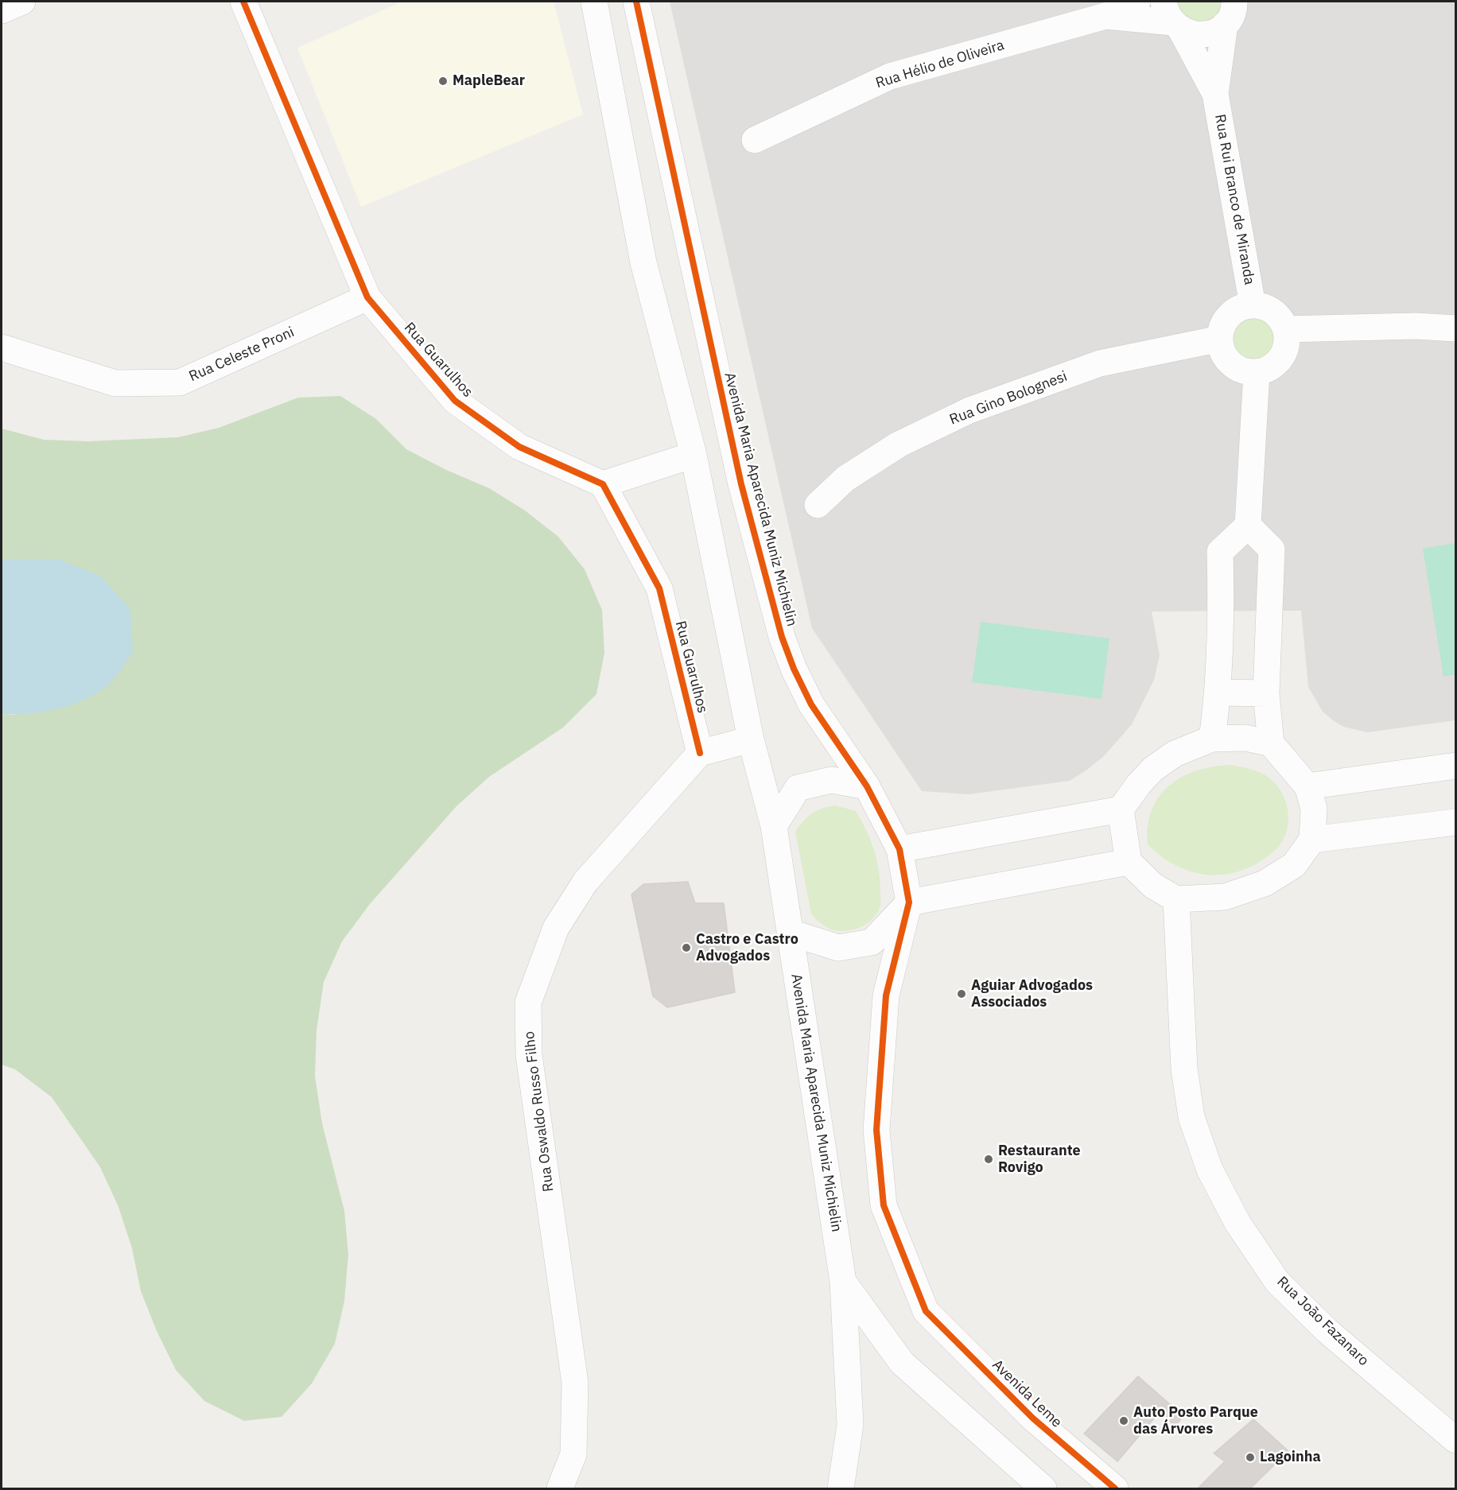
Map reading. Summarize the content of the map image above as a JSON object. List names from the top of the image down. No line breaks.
{"streets":{"street":["Rua Hélio de Oliveira","Rua Rui Branco de Miranda","Rua Celeste Proni","Rua Guarulhos","Rua Gino Bolognesi","Avenida Maria Aparecida Muniz Michielin","Rua Oswaldo Russo Filho","Rua João Fazanaro","Avenida Leme"]},"crossings":[["Rua Rui Branco de Miranda","Rua Gino Bolognesi"],["Rua Celeste Proni","Rua Guarulhos"],["Rua Guarulhos","Rua Oswaldo Russo Filho"],["Avenida Maria Aparecida Muniz Michielin","Avenida Leme"]],"places":["MapleBear","Castro e Castro Advogados","Aguiar Advogados Associados","Restaurante Rovigo","Auto Posto Parque das Árvores","Lagoinha"]}
